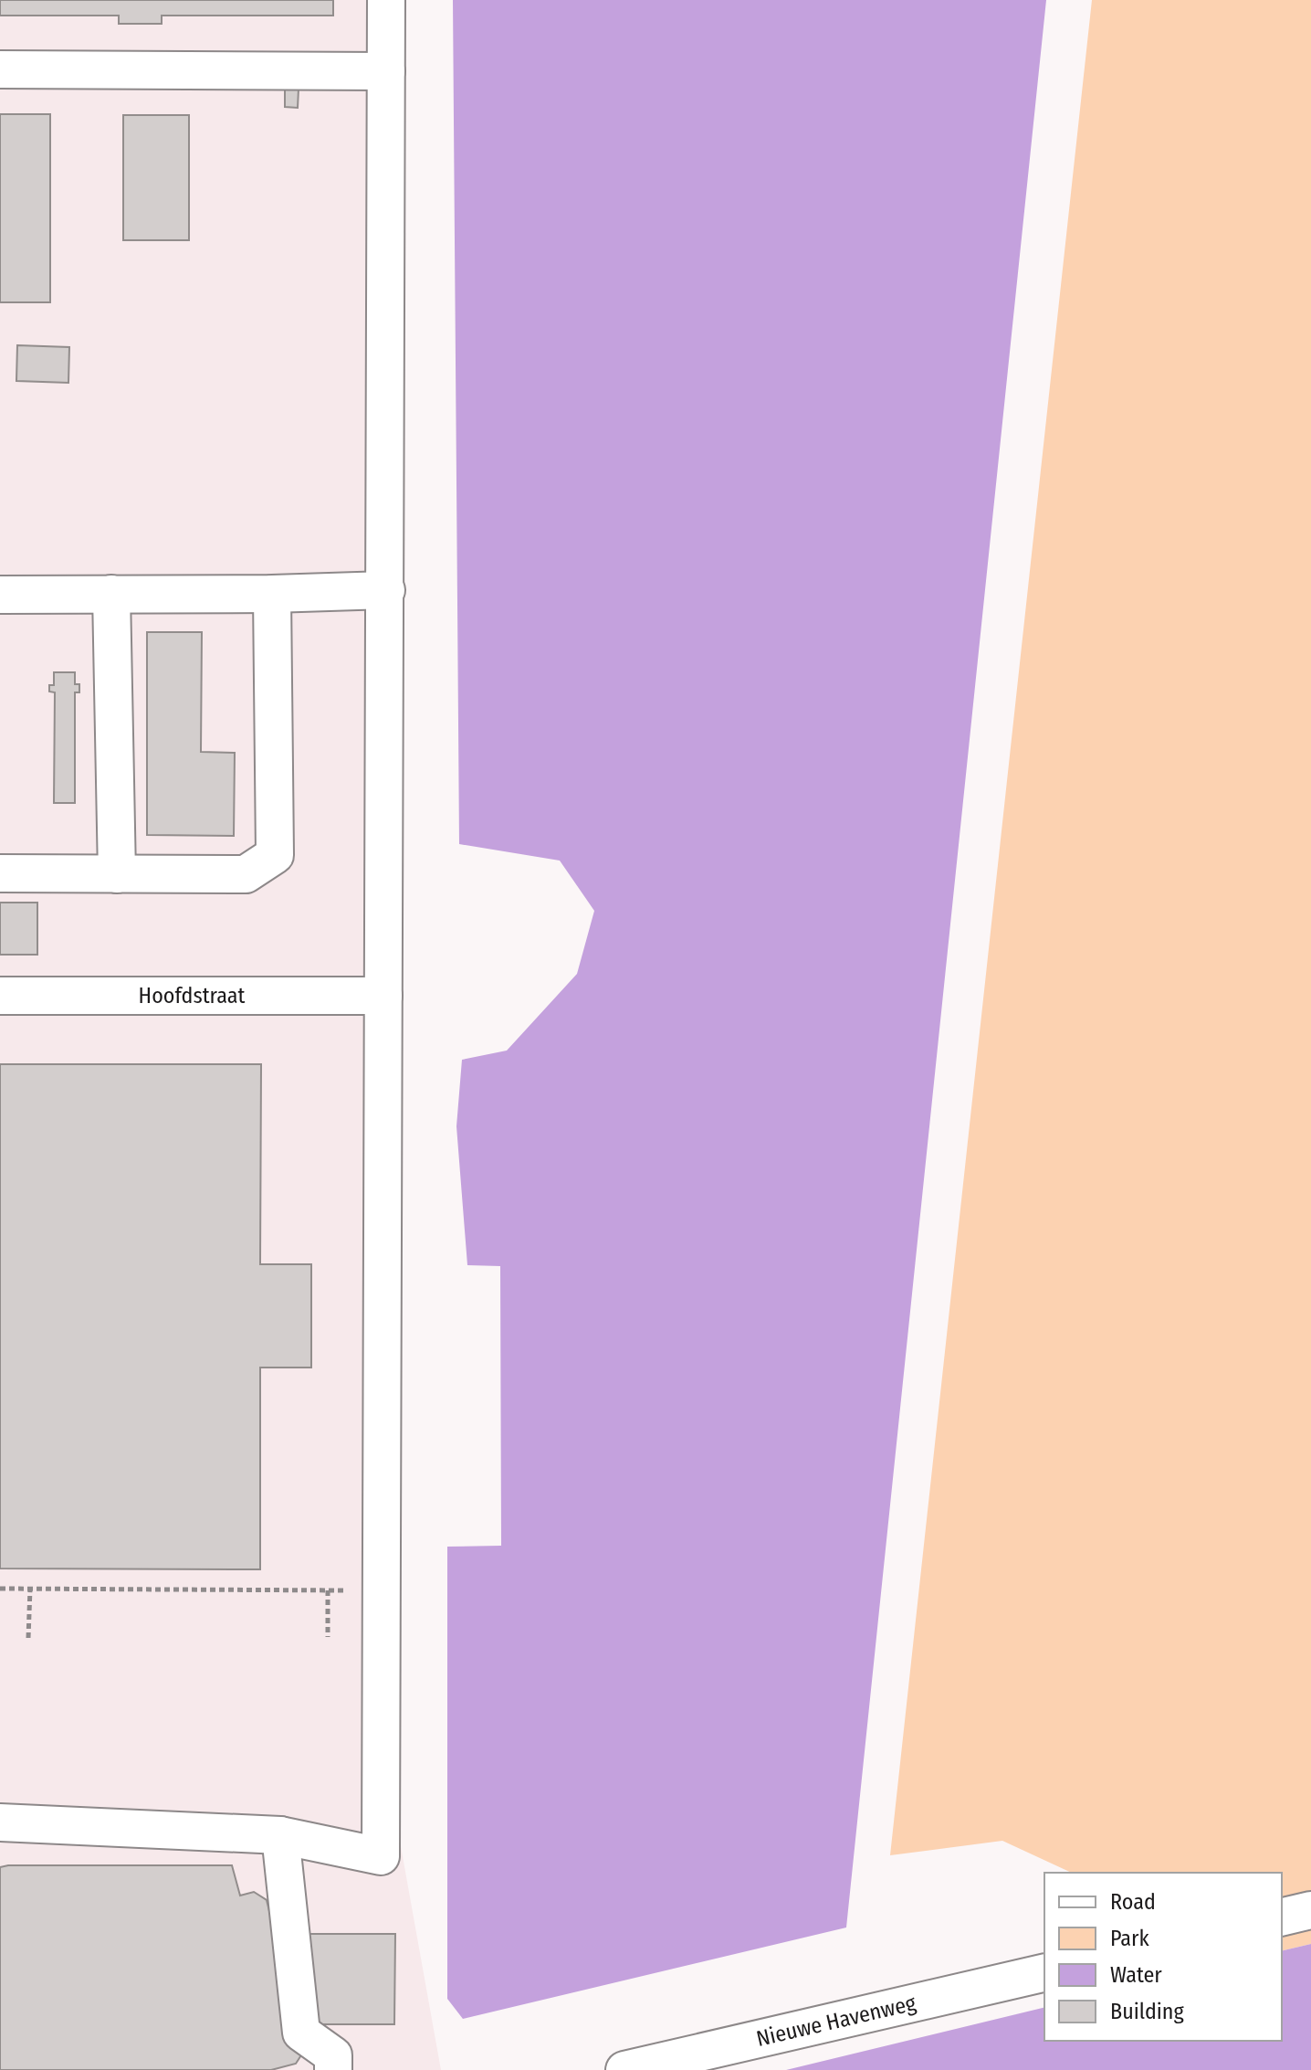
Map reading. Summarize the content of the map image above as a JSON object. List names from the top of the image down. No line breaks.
{"streets":{"street":["Hoofdstraat","Nieuwe Havenweg"]},"legend":["Road","Park","Water","Building"]}
